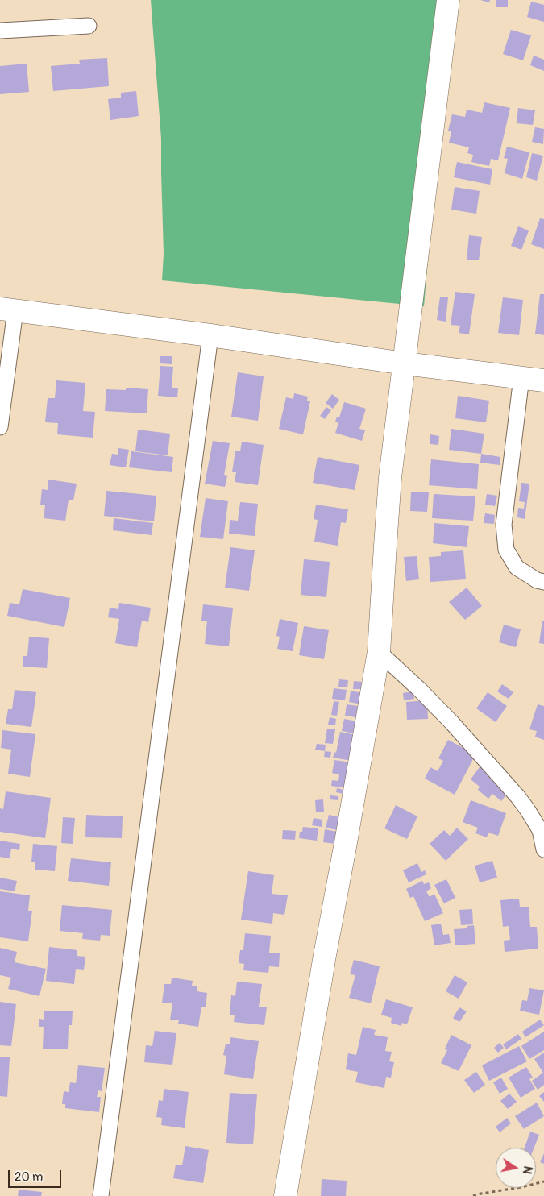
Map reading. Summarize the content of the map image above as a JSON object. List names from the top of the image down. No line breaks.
{"scale_bar":"20 m","north":"right"}
